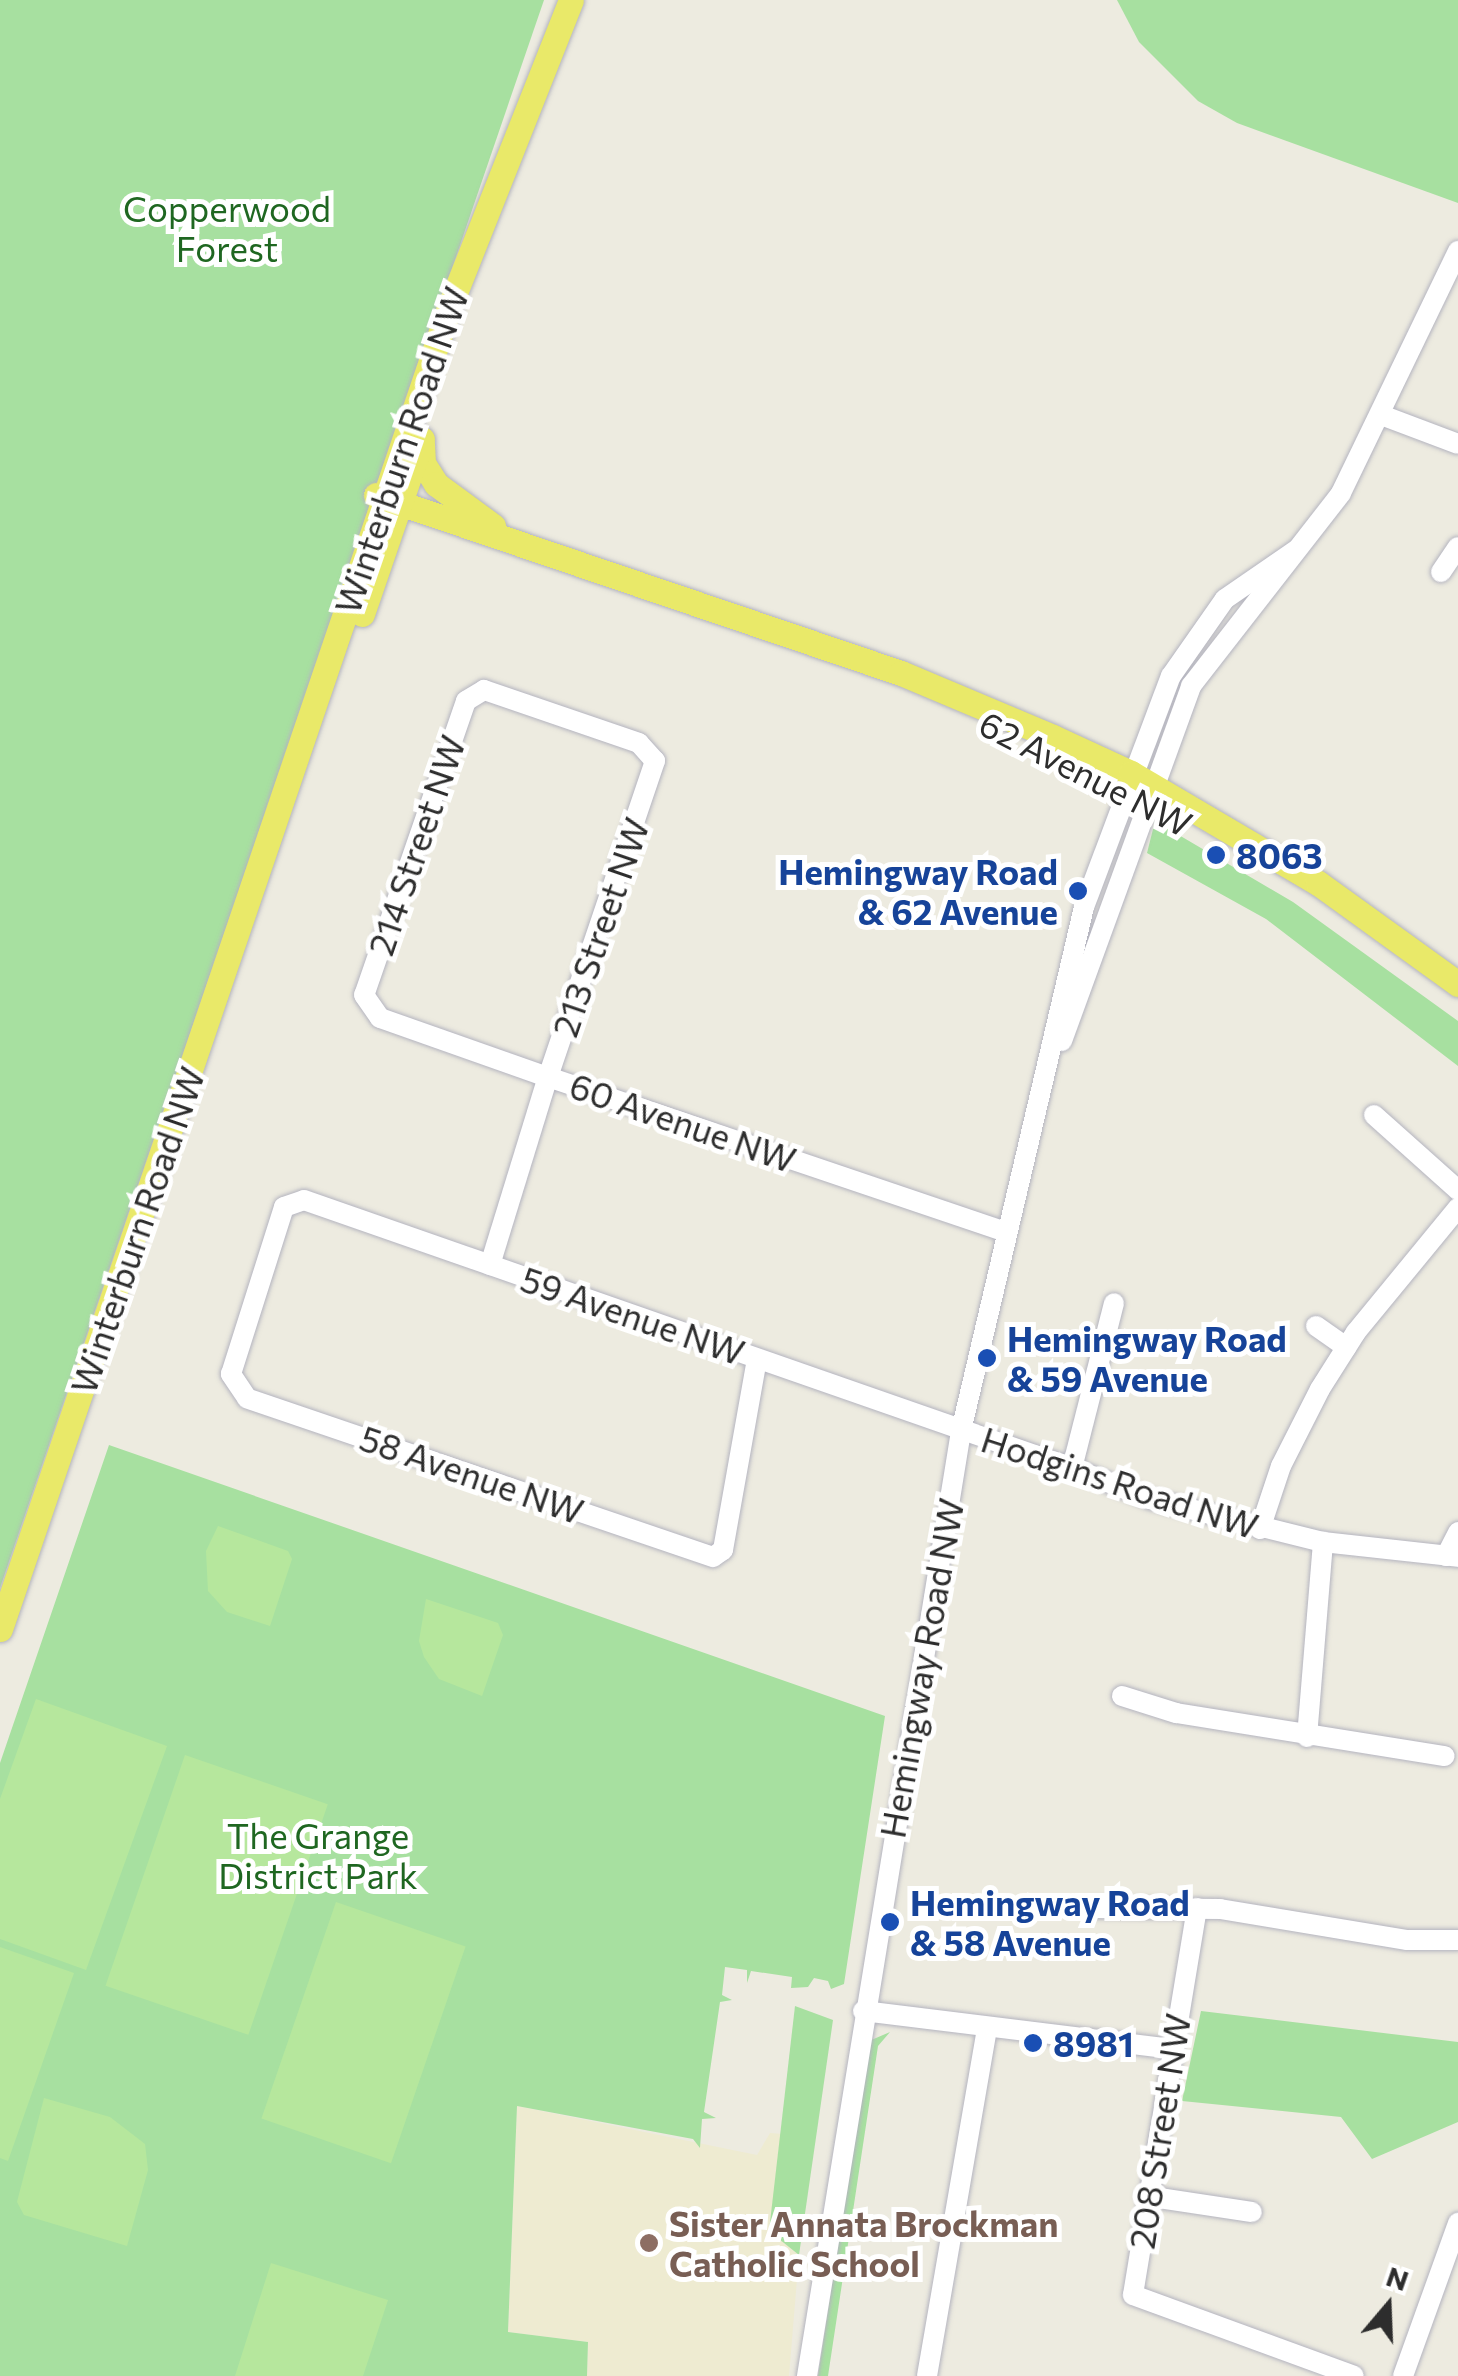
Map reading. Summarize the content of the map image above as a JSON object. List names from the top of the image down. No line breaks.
{"streets":{"main road":["Winterburn Road NW","62 Avenue NW"],"street":["214 Street NW","213 Street NW","60 Avenue NW","59 Avenue NW","58 Avenue NW","Hodgins Road NW","Hemingway Road NW","208 Street NW"]},"crossings":[["Winterburn Road NW","62 Avenue NW"],["62 Avenue NW","Hemingway Road NW"],["214 Street NW","213 Street NW"],["214 Street NW","60 Avenue NW"],["213 Street NW","60 Avenue NW"],["213 Street NW","59 Avenue NW"],["60 Avenue NW","Hemingway Road NW"],["59 Avenue NW","58 Avenue NW"],["59 Avenue NW","Hodgins Road NW"],["59 Avenue NW","Hemingway Road NW"],["Hodgins Road NW","Hemingway Road NW"]],"parks":["Copperwood Forest","The Grange District Park"],"places":["8063","Hemingway Road & 62 Avenue","Hemingway Road & 59 Avenue","Hemingway Road & 58 Avenue","8981","Sister Annata Brockman Catholic School"],"north":"top"}
